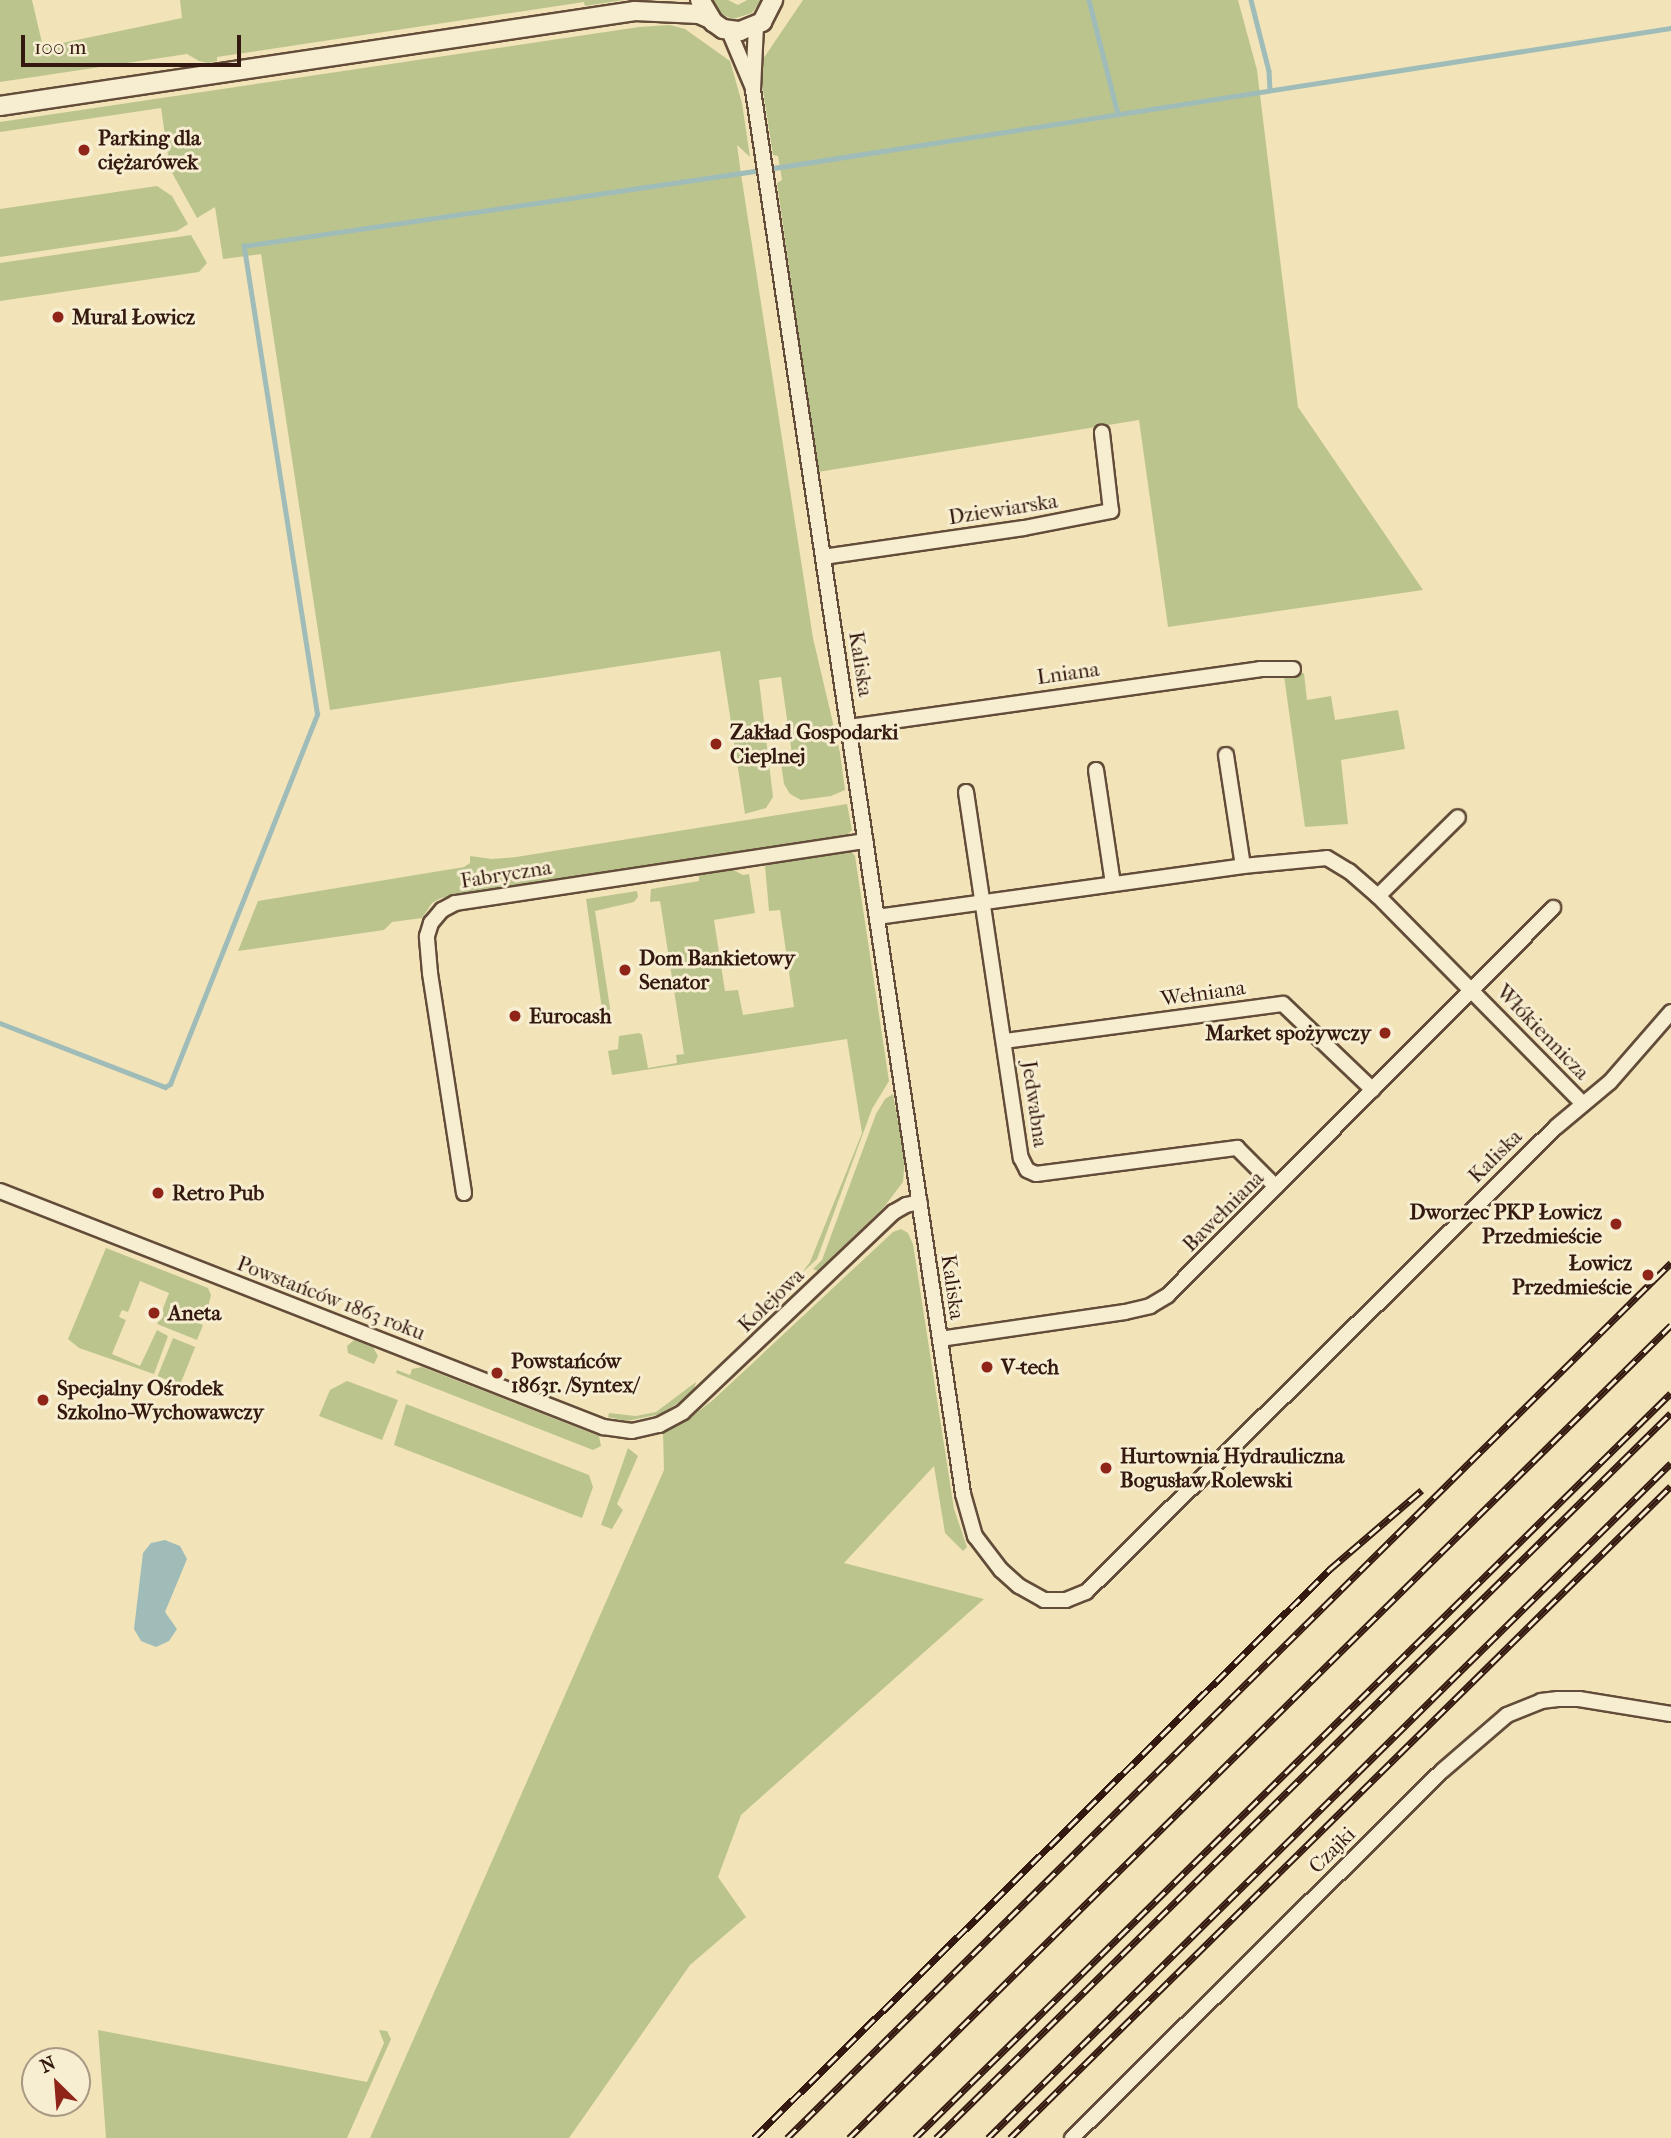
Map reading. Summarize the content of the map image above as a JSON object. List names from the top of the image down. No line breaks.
{"streets":{"street":["Dziewiarska","Kaliska","Lniana","Fabryczna","Wełniana","Włókiennicza","Jedwabna","Bawełniana","Powstańców 1863 roku","Kolejowa","Czajki"]},"crossings":[["Dziewiarska","Kaliska"],["Kaliska","Lniana"],["Kaliska","Fabryczna"],["Kaliska","Włókiennicza"],["Kaliska","Bawełniana"],["Kaliska","Kolejowa"],["Wełniana","Jedwabna"],["Wełniana","Bawełniana"],["Włókiennicza","Jedwabna"],["Włókiennicza","Bawełniana"],["Jedwabna","Bawełniana"],["Powstańców 1863 roku","Kolejowa"]],"places":["Parking dla ciężarówek","Mural Łowicz","Zakład Gospodarki Cieplnej","Dom Bankietowy Senator","Eurocash","Market spożywczy","Retro Pub","Dworzec PKP Łowicz Przedmieście","Łowicz Przedmieście","Aneta","V-tech","Powstańców 1863r. /Syntex/","Specjalny Ośrodek Szkolno-Wychowawczy","Hurtownia Hydrauliczna Bogusław Rolewski"],"scale_bar":"100 m","north":"top left"}
